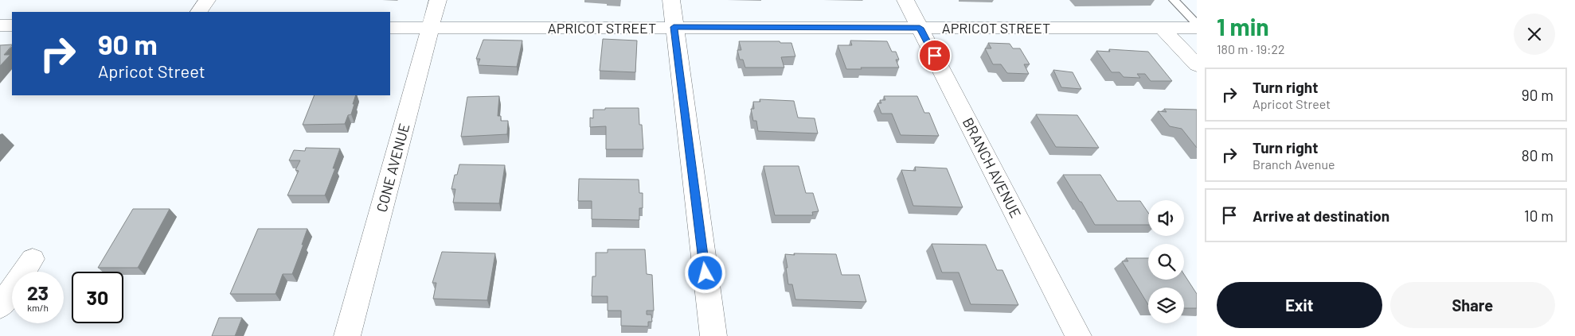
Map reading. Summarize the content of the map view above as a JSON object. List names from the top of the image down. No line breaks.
{"streets":{"street":["APRICOT STREET","CONE AVENUE","BRANCH AVENUE"]},"crossings":[["APRICOT STREET","CONE AVENUE"],["APRICOT STREET","BRANCH AVENUE"]],"page":{"heading":["1 min","180 m · 19:22"],"turn":["90 m","Apricot Street"],"list":[{"name":"Turn right","note":"Apricot Street","value":"90 m"},{"name":"Turn right","note":"Branch Avenue","value":"80 m"},{"name":"Arrive at destination","value":"10 m"}],"speed":"23 km/h","limit":"30","buttons":["Exit","Share"]}}
